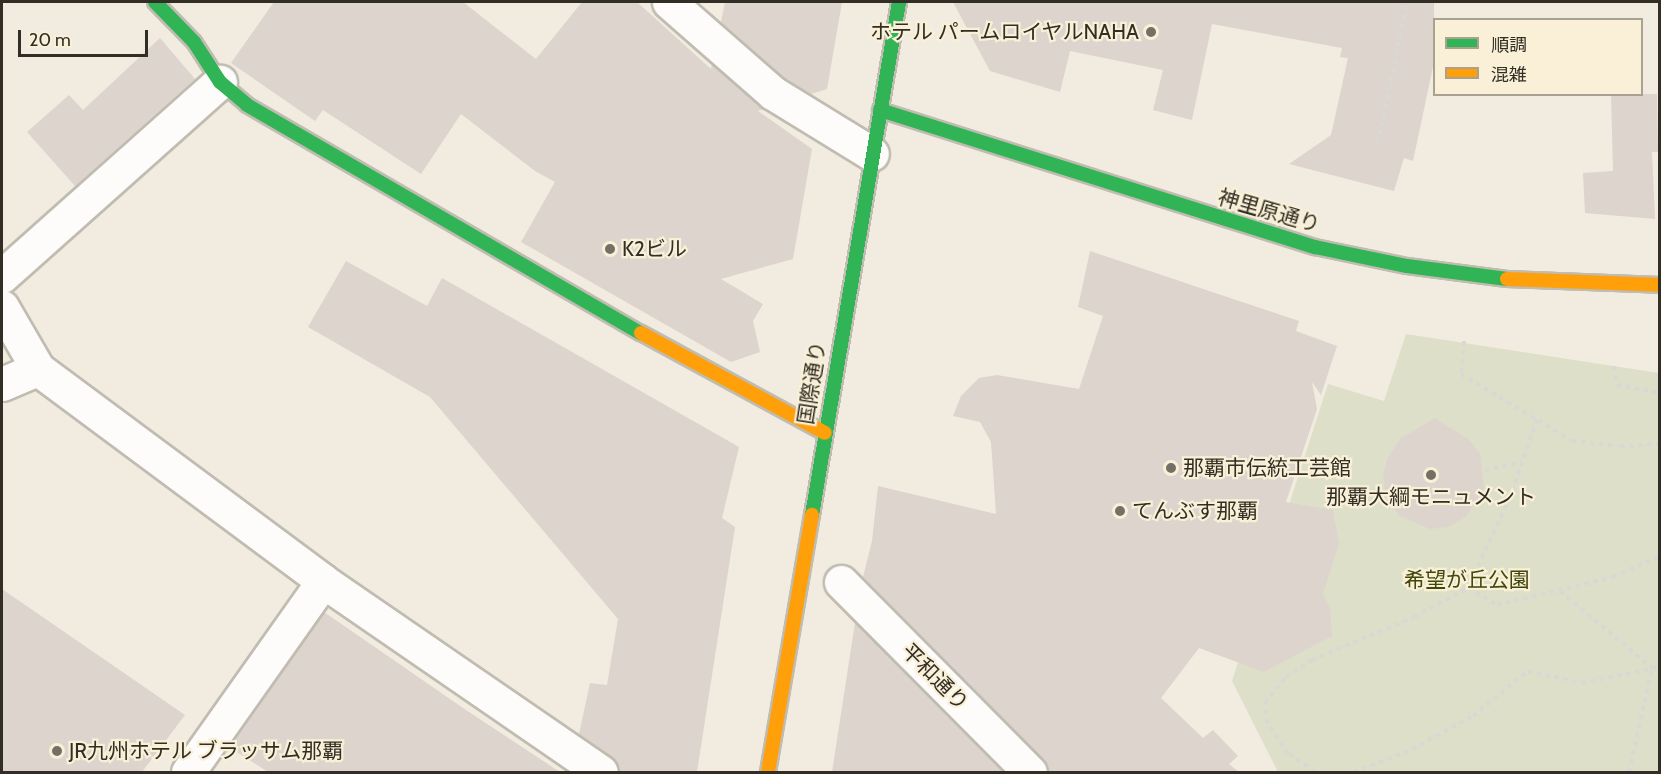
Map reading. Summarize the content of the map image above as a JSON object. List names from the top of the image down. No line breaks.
{"streets":{"street":["神里原通り","国際通り","平和通り"]},"crossings":[["神里原通り","国際通り"]],"parks":["希望が丘公園"],"places":["ホテル パームロイヤルNAHA","K2ビル","那覇市伝統工芸館","那覇大綱モニュメント","てんぶす那覇","JR九州ホテル ブラッサム那覇"],"legend":["順調","混雑"],"scale_bar":"20 m"}
